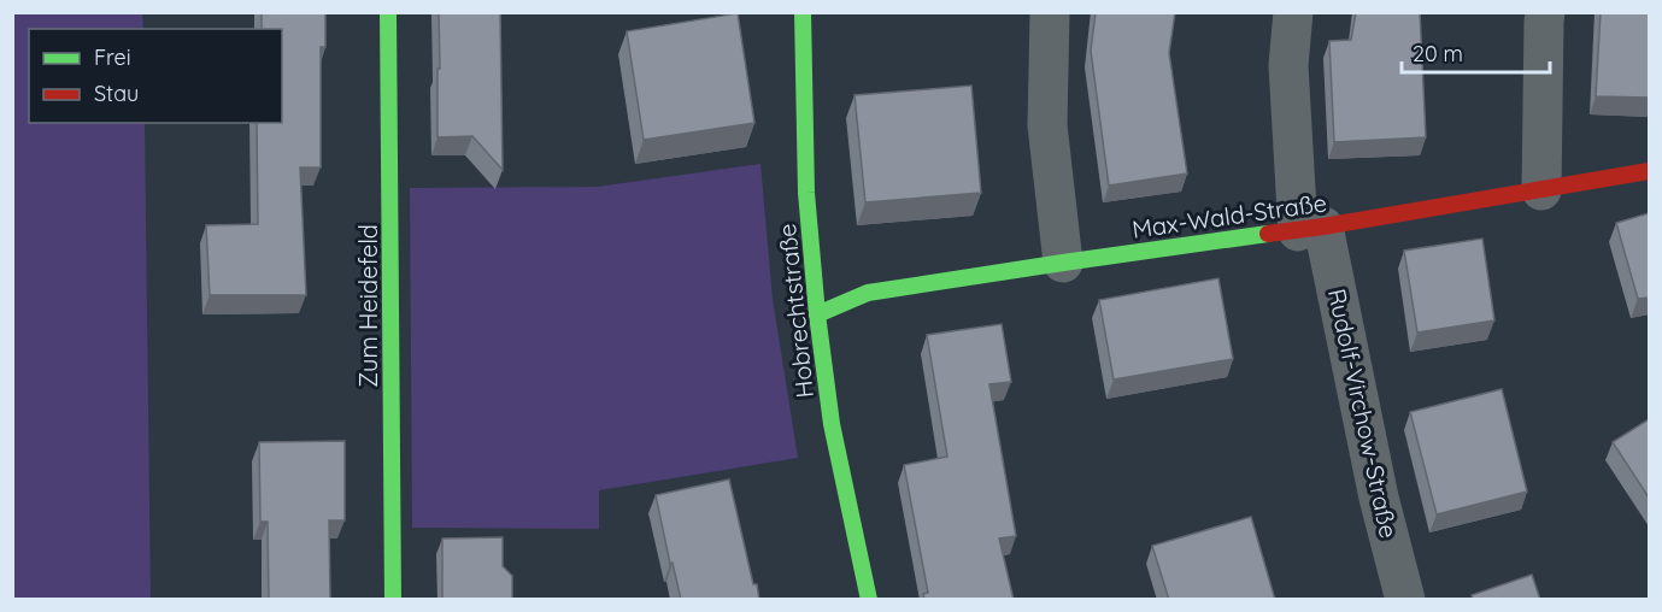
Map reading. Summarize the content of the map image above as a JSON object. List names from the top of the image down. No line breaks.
{"streets":{"street":["Max-Wald-Straße","Zum Heidefeld","Hobrechtstraße","Rudolf-Virchow-Straße"]},"crossings":[["Max-Wald-Straße","Hobrechtstraße"],["Max-Wald-Straße","Rudolf-Virchow-Straße"]],"legend":["Frei","Stau"],"scale_bar":"20 m"}
